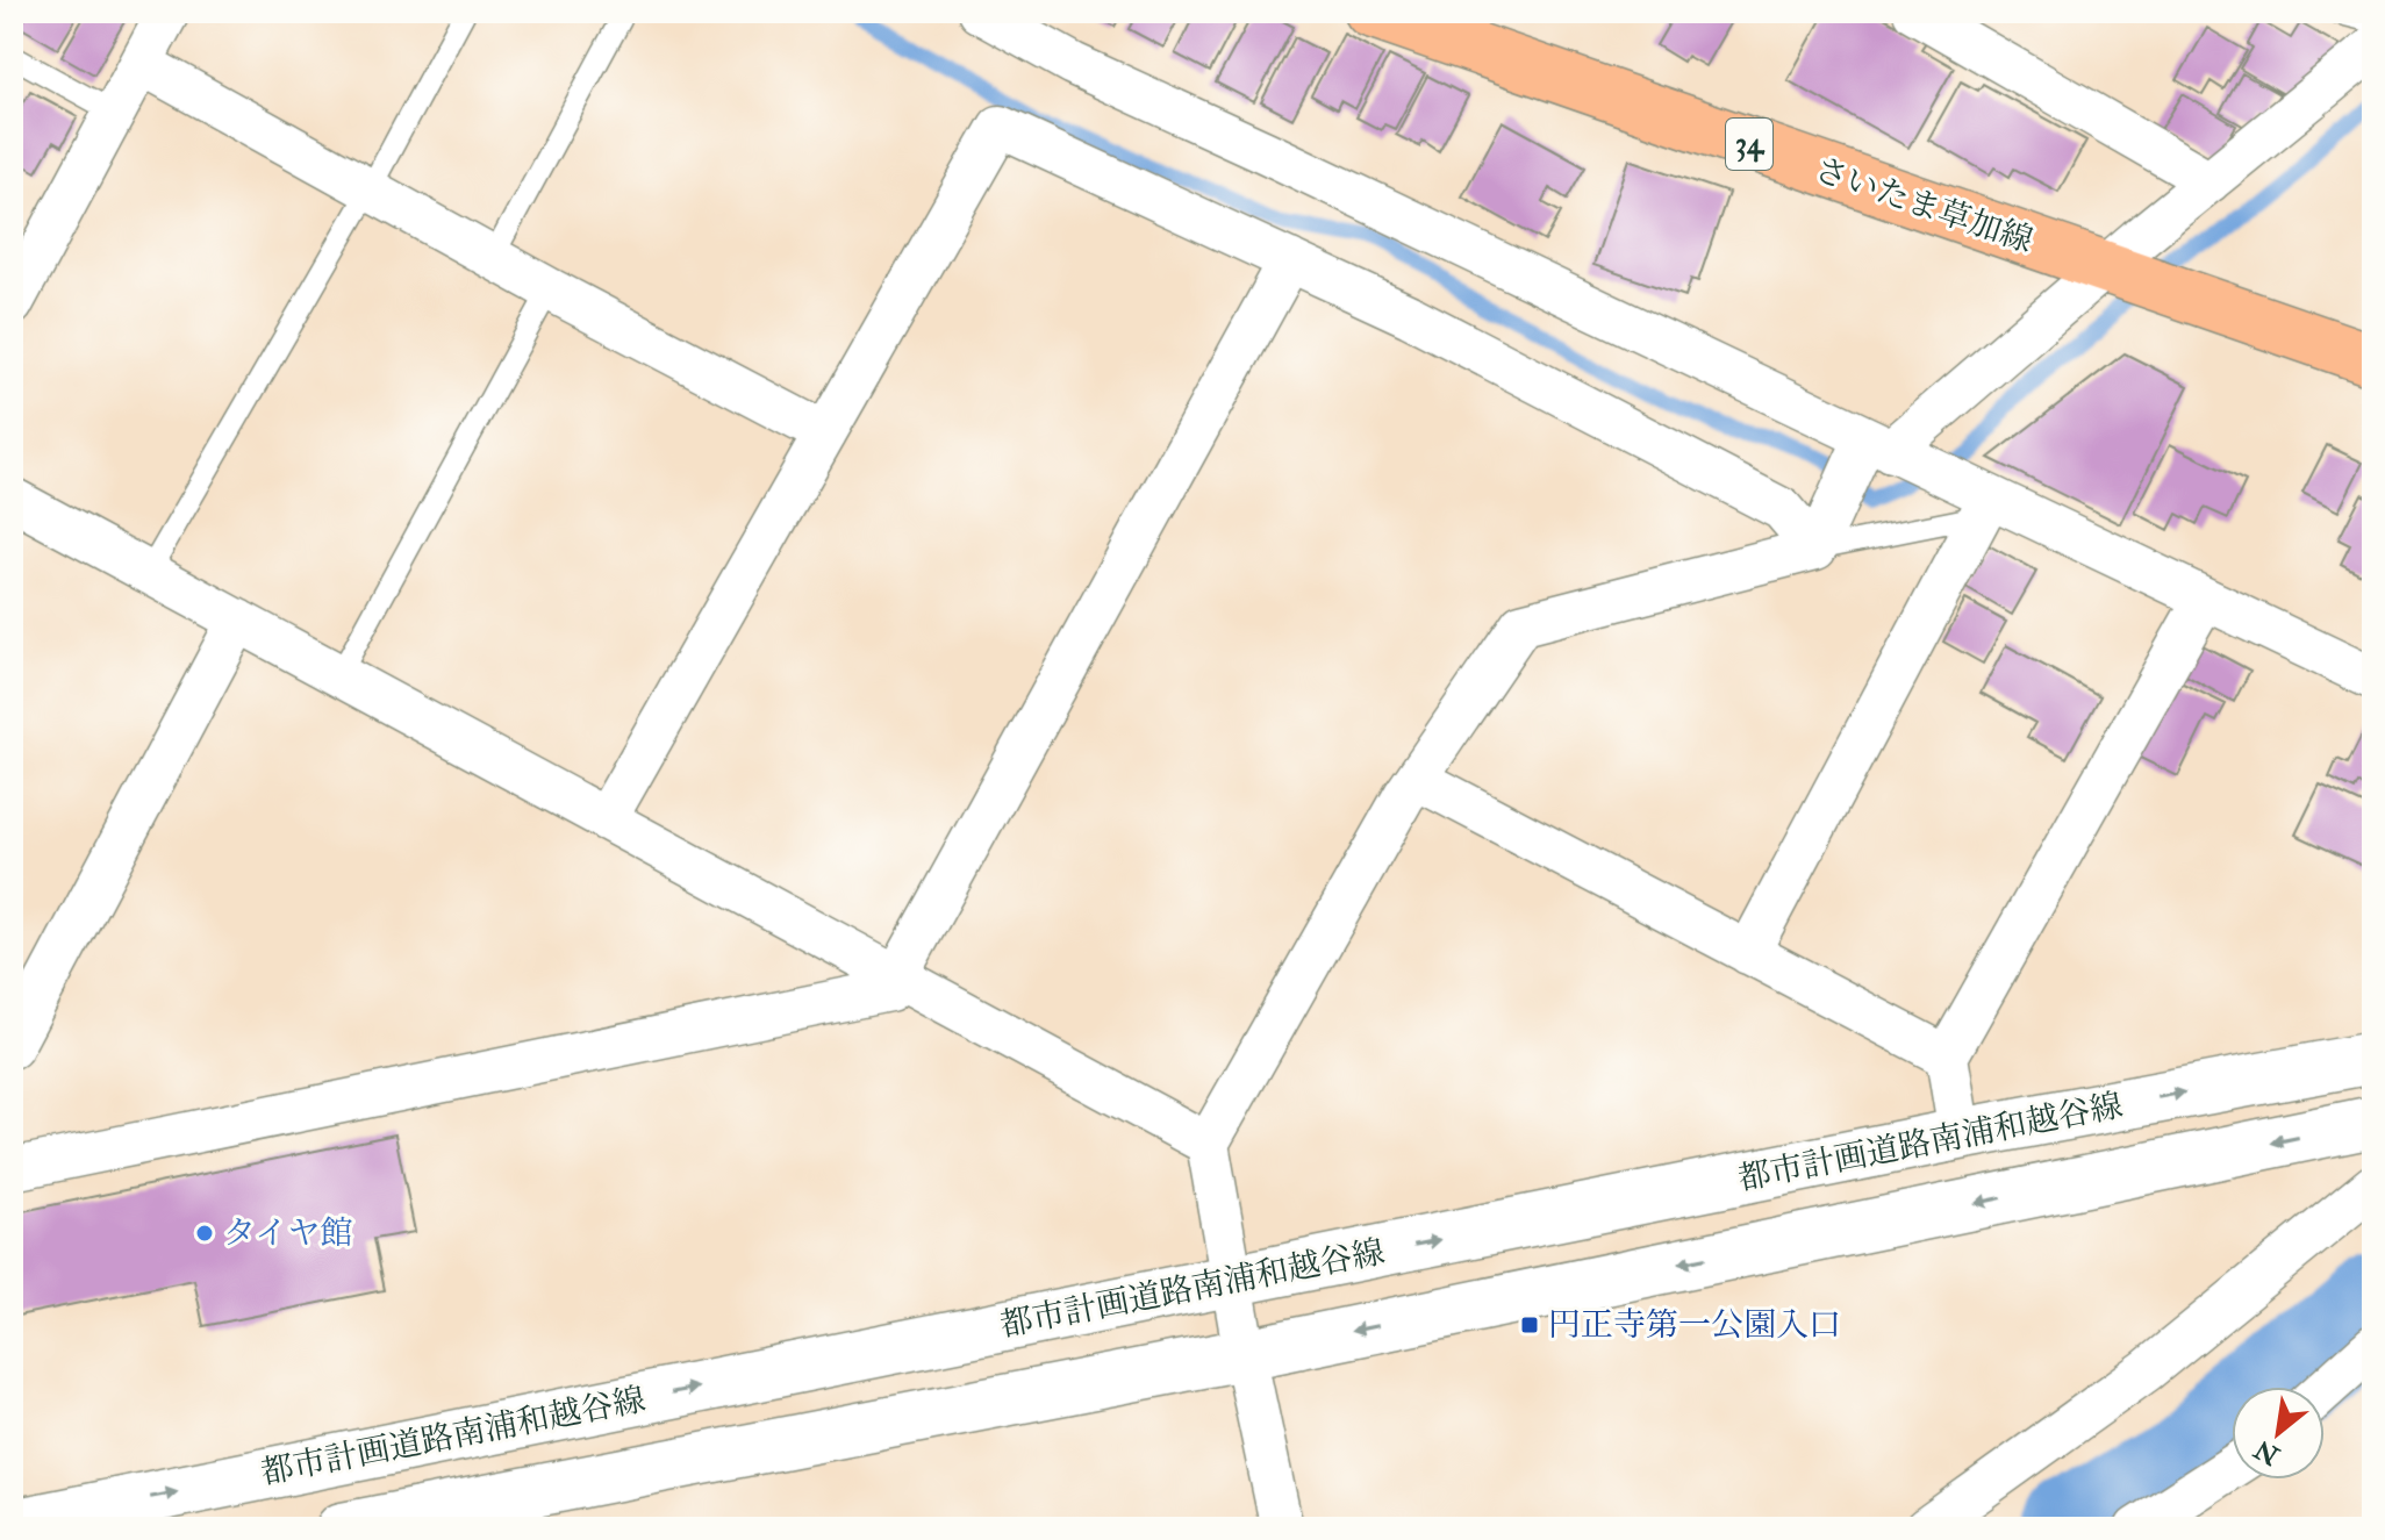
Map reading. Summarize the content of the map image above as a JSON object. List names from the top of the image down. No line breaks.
{"streets":{"main road":["34","さいたま草加線"],"street":["都市計画道路南浦和越谷線"]},"places":{"other":["タイヤ館"],"transit":["円正寺第一公園入口"]},"north":"bottom left"}
